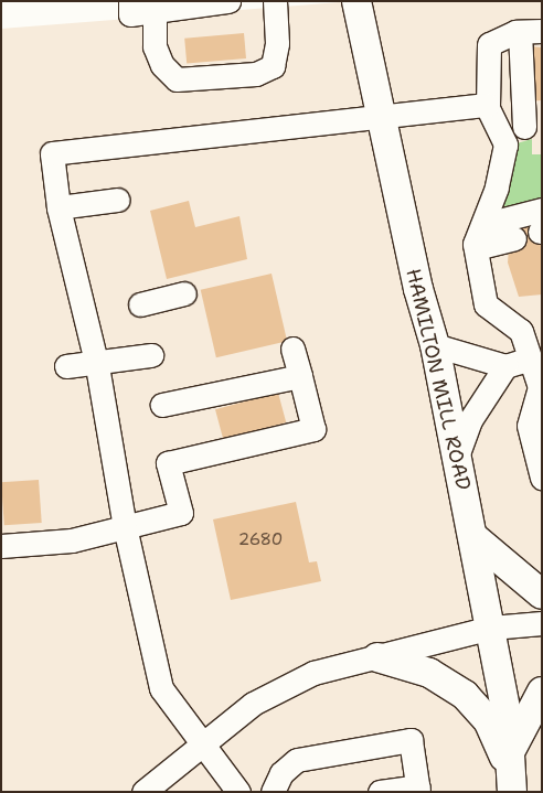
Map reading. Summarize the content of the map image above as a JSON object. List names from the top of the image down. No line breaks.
{"streets":{"main road":["HAMILTON MILL ROAD"]},"house_numbers":["2680"]}
